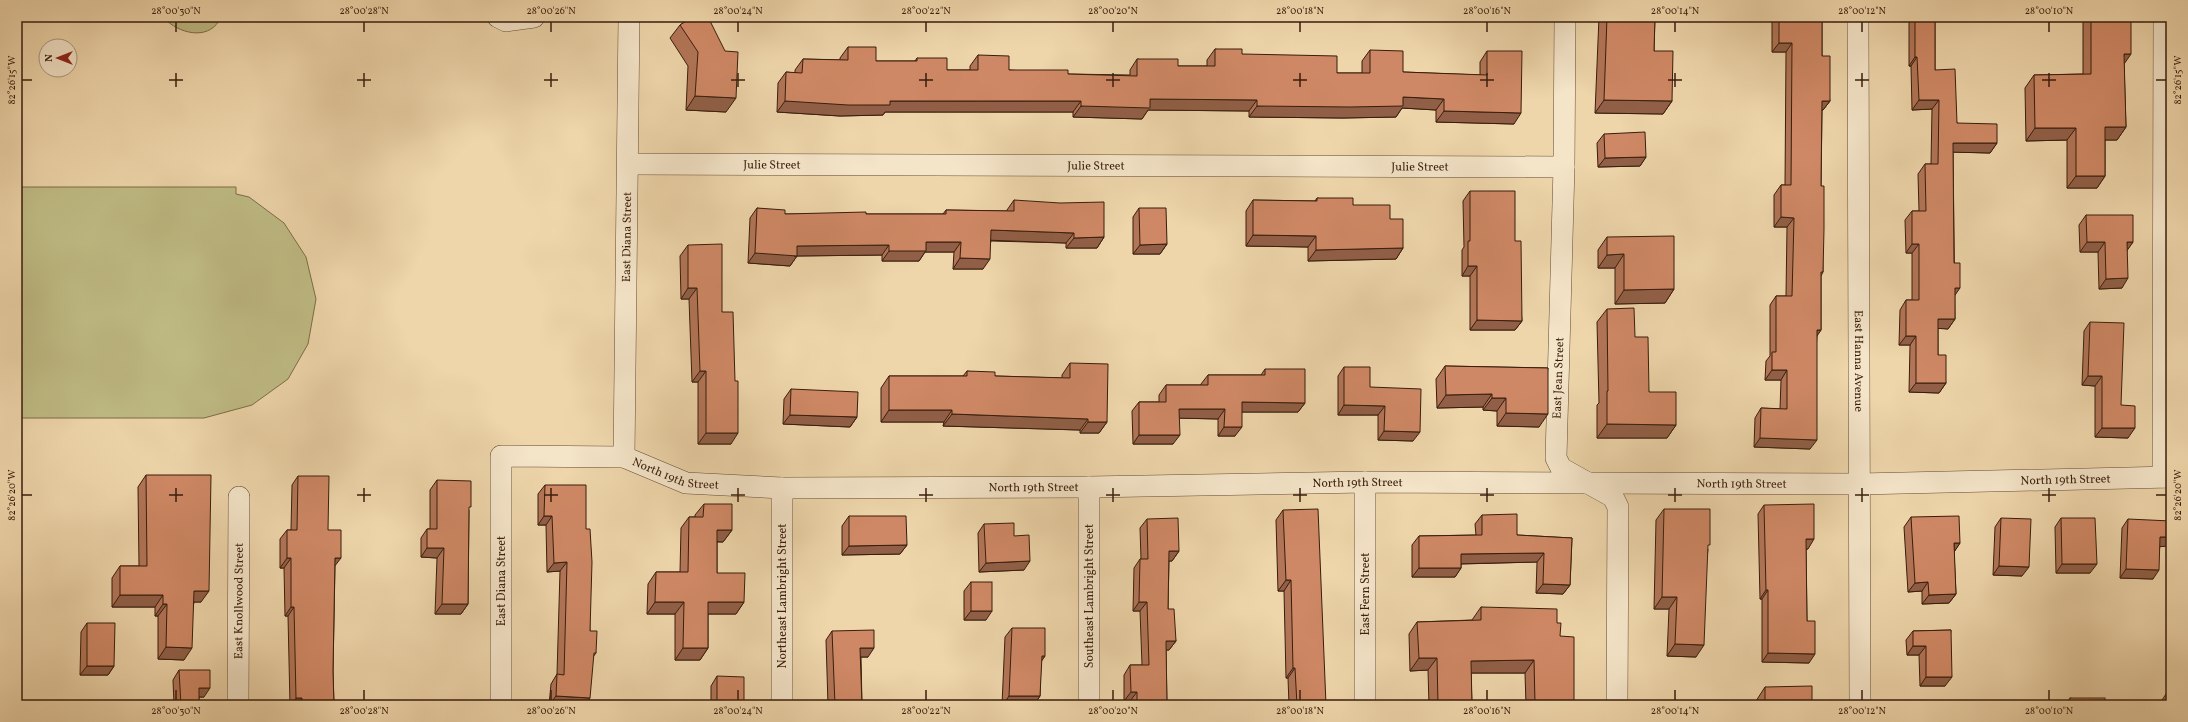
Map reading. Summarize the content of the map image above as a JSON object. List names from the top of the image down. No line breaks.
{"streets":{"street":["Julie Street","East Diana Street","East Hanna Avenue","East Jean Street","North 19th Street","East Fern Street","Northeast Lambright Street","Southeast Lambright Street","East Knollwood Street"]},"crossings":[["Julie Street","East Diana Street"],["Julie Street","East Jean Street"],["East Diana Street","North 19th Street"],["East Hanna Avenue","North 19th Street"],["East Jean Street","North 19th Street"],["North 19th Street","East Fern Street"],["North 19th Street","Northeast Lambright Street"],["North 19th Street","Southeast Lambright Street"]],"north":"left","coordinates":["28°00'30\"N","28°00'28\"N","28°00'26\"N","28°00'24\"N","28°00'22\"N","28°00'20\"N","28°00'18\"N","28°00'16\"N","28°00'14\"N","28°00'12\"N","28°00'10\"N","82°26'15\"W","82°26'20\"W"]}
